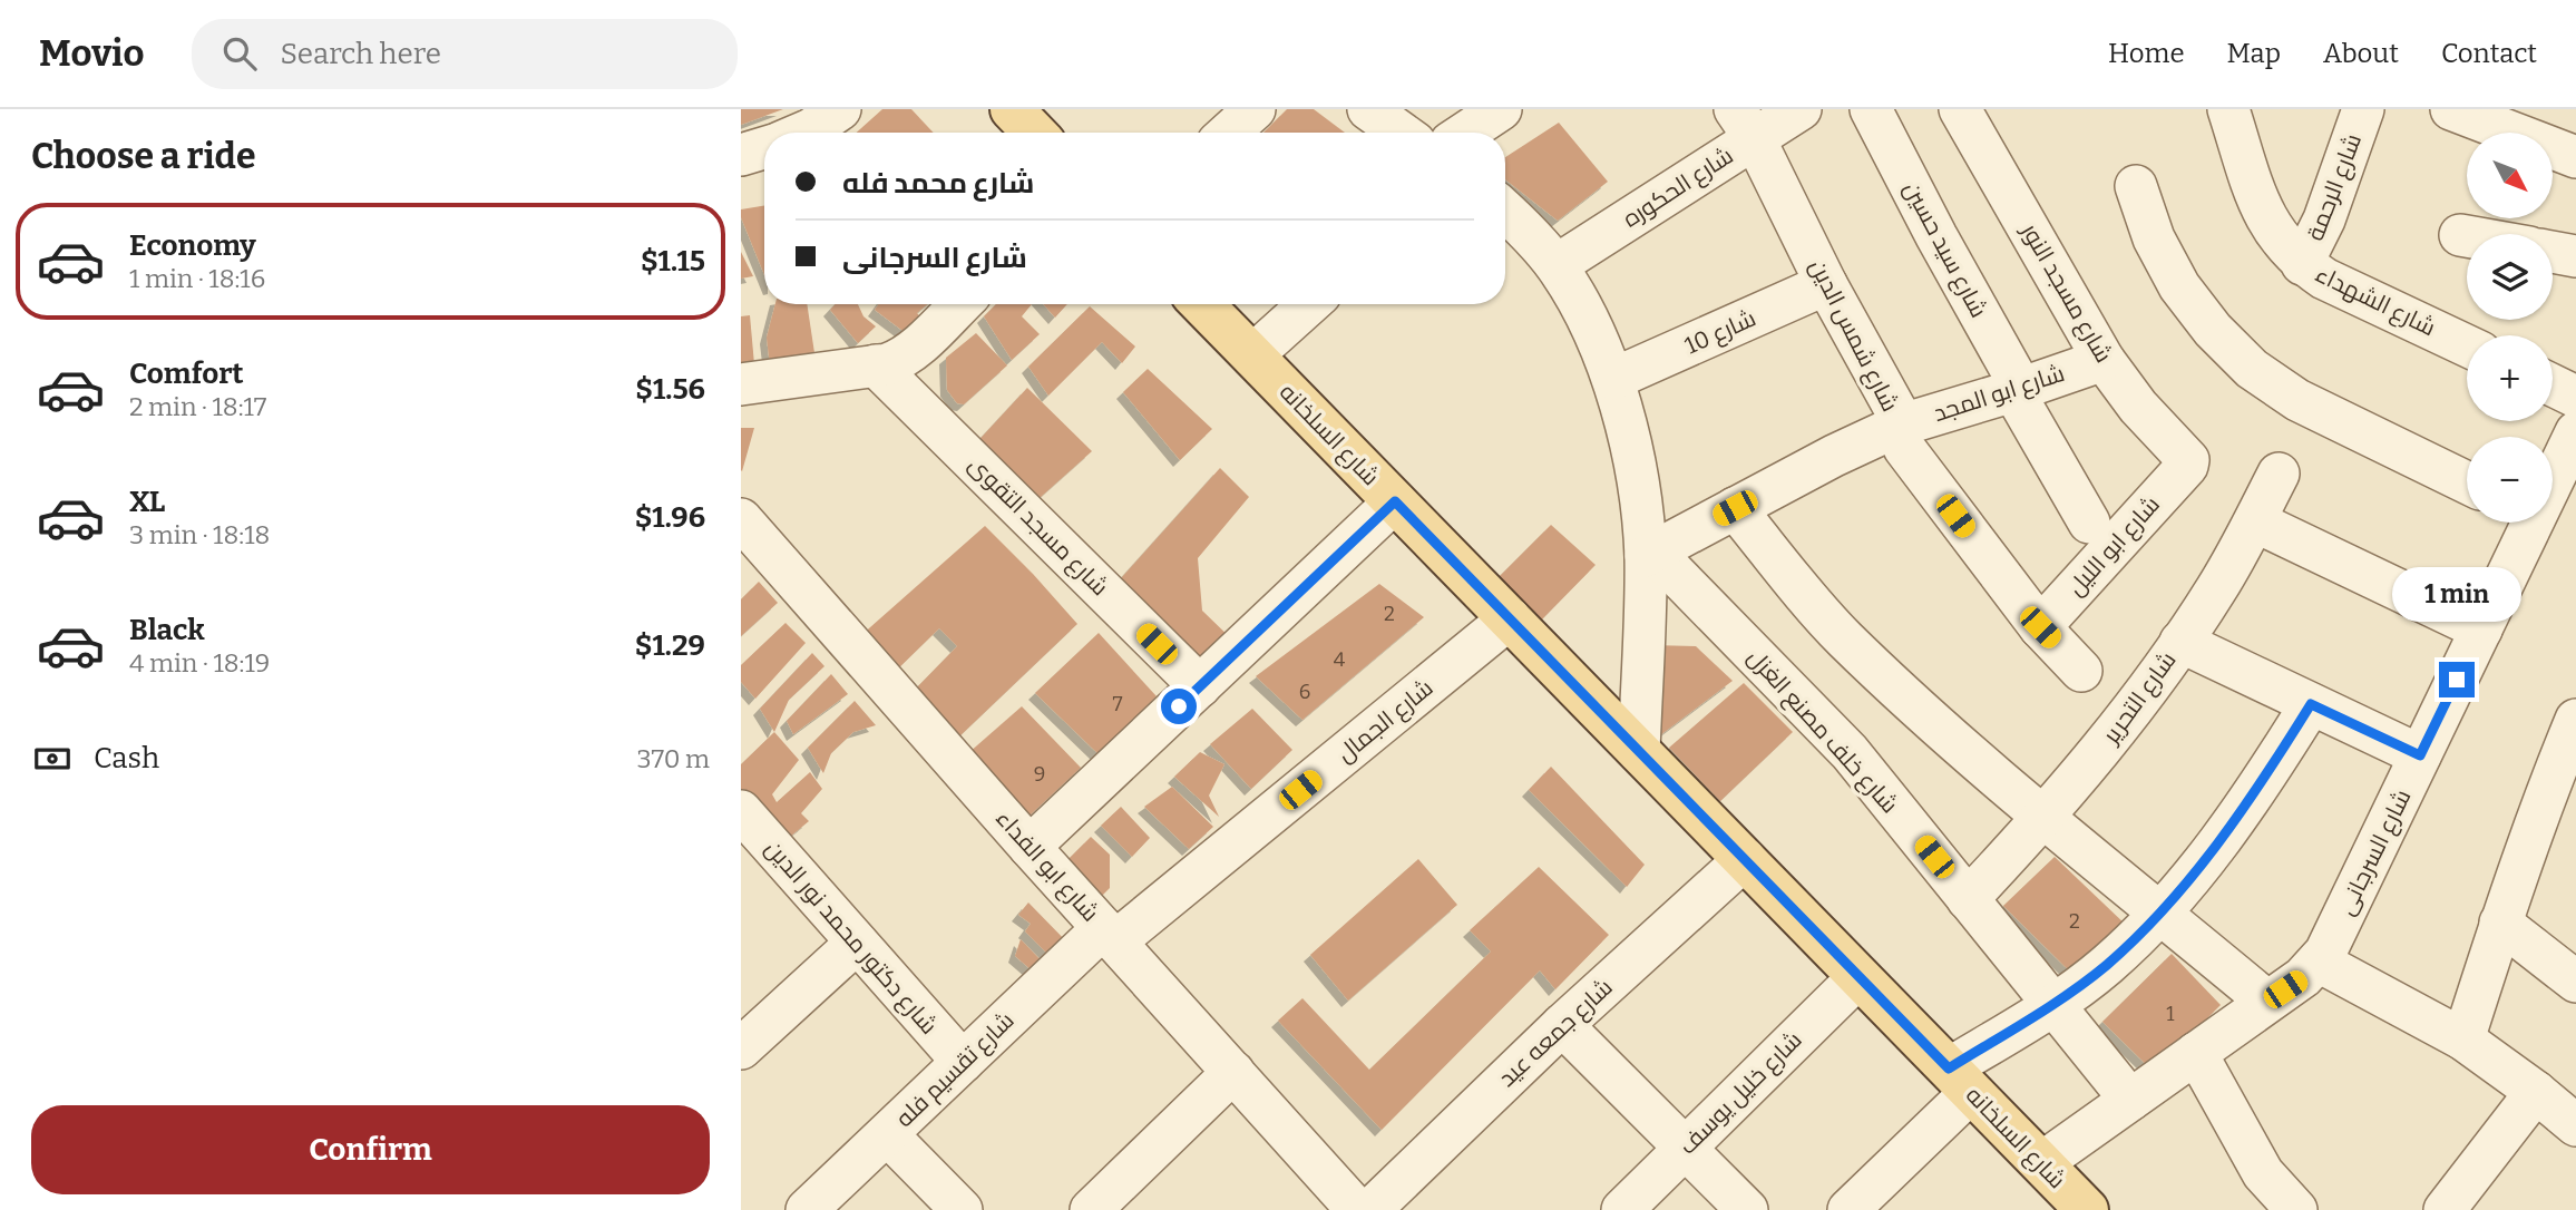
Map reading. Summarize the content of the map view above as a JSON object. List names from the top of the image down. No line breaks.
{"streets":{"main road":["شارع السلخانه"],"street":["شارع الحكوره","شارع الرحمة","شارع سيد حسين","شارع مسجد النور","شارع الشهداء","شارع 10","شارع شمس الدين","شارع ابو المجد","شارع مسجد التقوى","شارع ابو الليل","شارع التحرير","شارع الجمال","شارع خلف مصنع الغزل","شارع السرجانى","شارع ابو الفداء","شارع دكتور محمد نور الدين","شارع جمعه عيد","شارع تقسيم فله","شارع خليل يوسف"]},"crossings":[["شارع الحكوره","شارع شمس الدين"],["شارع الرحمة","شارع الشهداء"],["شارع سيد حسين","شارع ابو المجد"],["شارع مسجد النور","شارع ابو المجد"],["شارع مسجد النور","شارع ابو الليل"],["شارع 10","شارع شمس الدين"],["شارع شمس الدين","شارع ابو المجد"],["شارع شمس الدين","شارع ابو الليل"],["شارع ابو المجد","شارع خلف مصنع الغزل"],["شارع السلخانه","شارع الجمال"],["شارع السلخانه","شارع السرجانى"],["شارع السلخانه","شارع جمعه عيد"],["شارع السلخانه","شارع خليل يوسف"],["شارع التحرير","شارع خلف مصنع الغزل"],["شارع الجمال","شارع ابو الفداء"],["شارع الجمال","شارع تقسيم فله"],["شارع خلف مصنع الغزل","شارع السرجانى"],["شارع ابو الفداء","شارع تقسيم فله"],["شارع دكتور محمد نور الدين","شارع تقسيم فله"]],"house_numbers":["2","4","6","7","9","2","1"],"north":"bottom right","page":{"header":"Movio","search":"Search here","nav":["Home","Map","About","Contact"],"heading":"Choose a ride","map_buttons":["+","−"],"banner":["شارع محمد فله","شارع السرجانى"],"list":[{"name":"Economy","note":"1 min · 18:16","value":"$1.15"},{"name":"Comfort","note":"2 min · 18:17","value":"$1.56"},{"name":"XL","note":"3 min · 18:18","value":"$1.96"},{"name":"Black","note":"4 min · 18:19","value":"$1.29"}],"bubble":"1 min","pay":["Cash","370 m"],"buttons":"Confirm"}}
